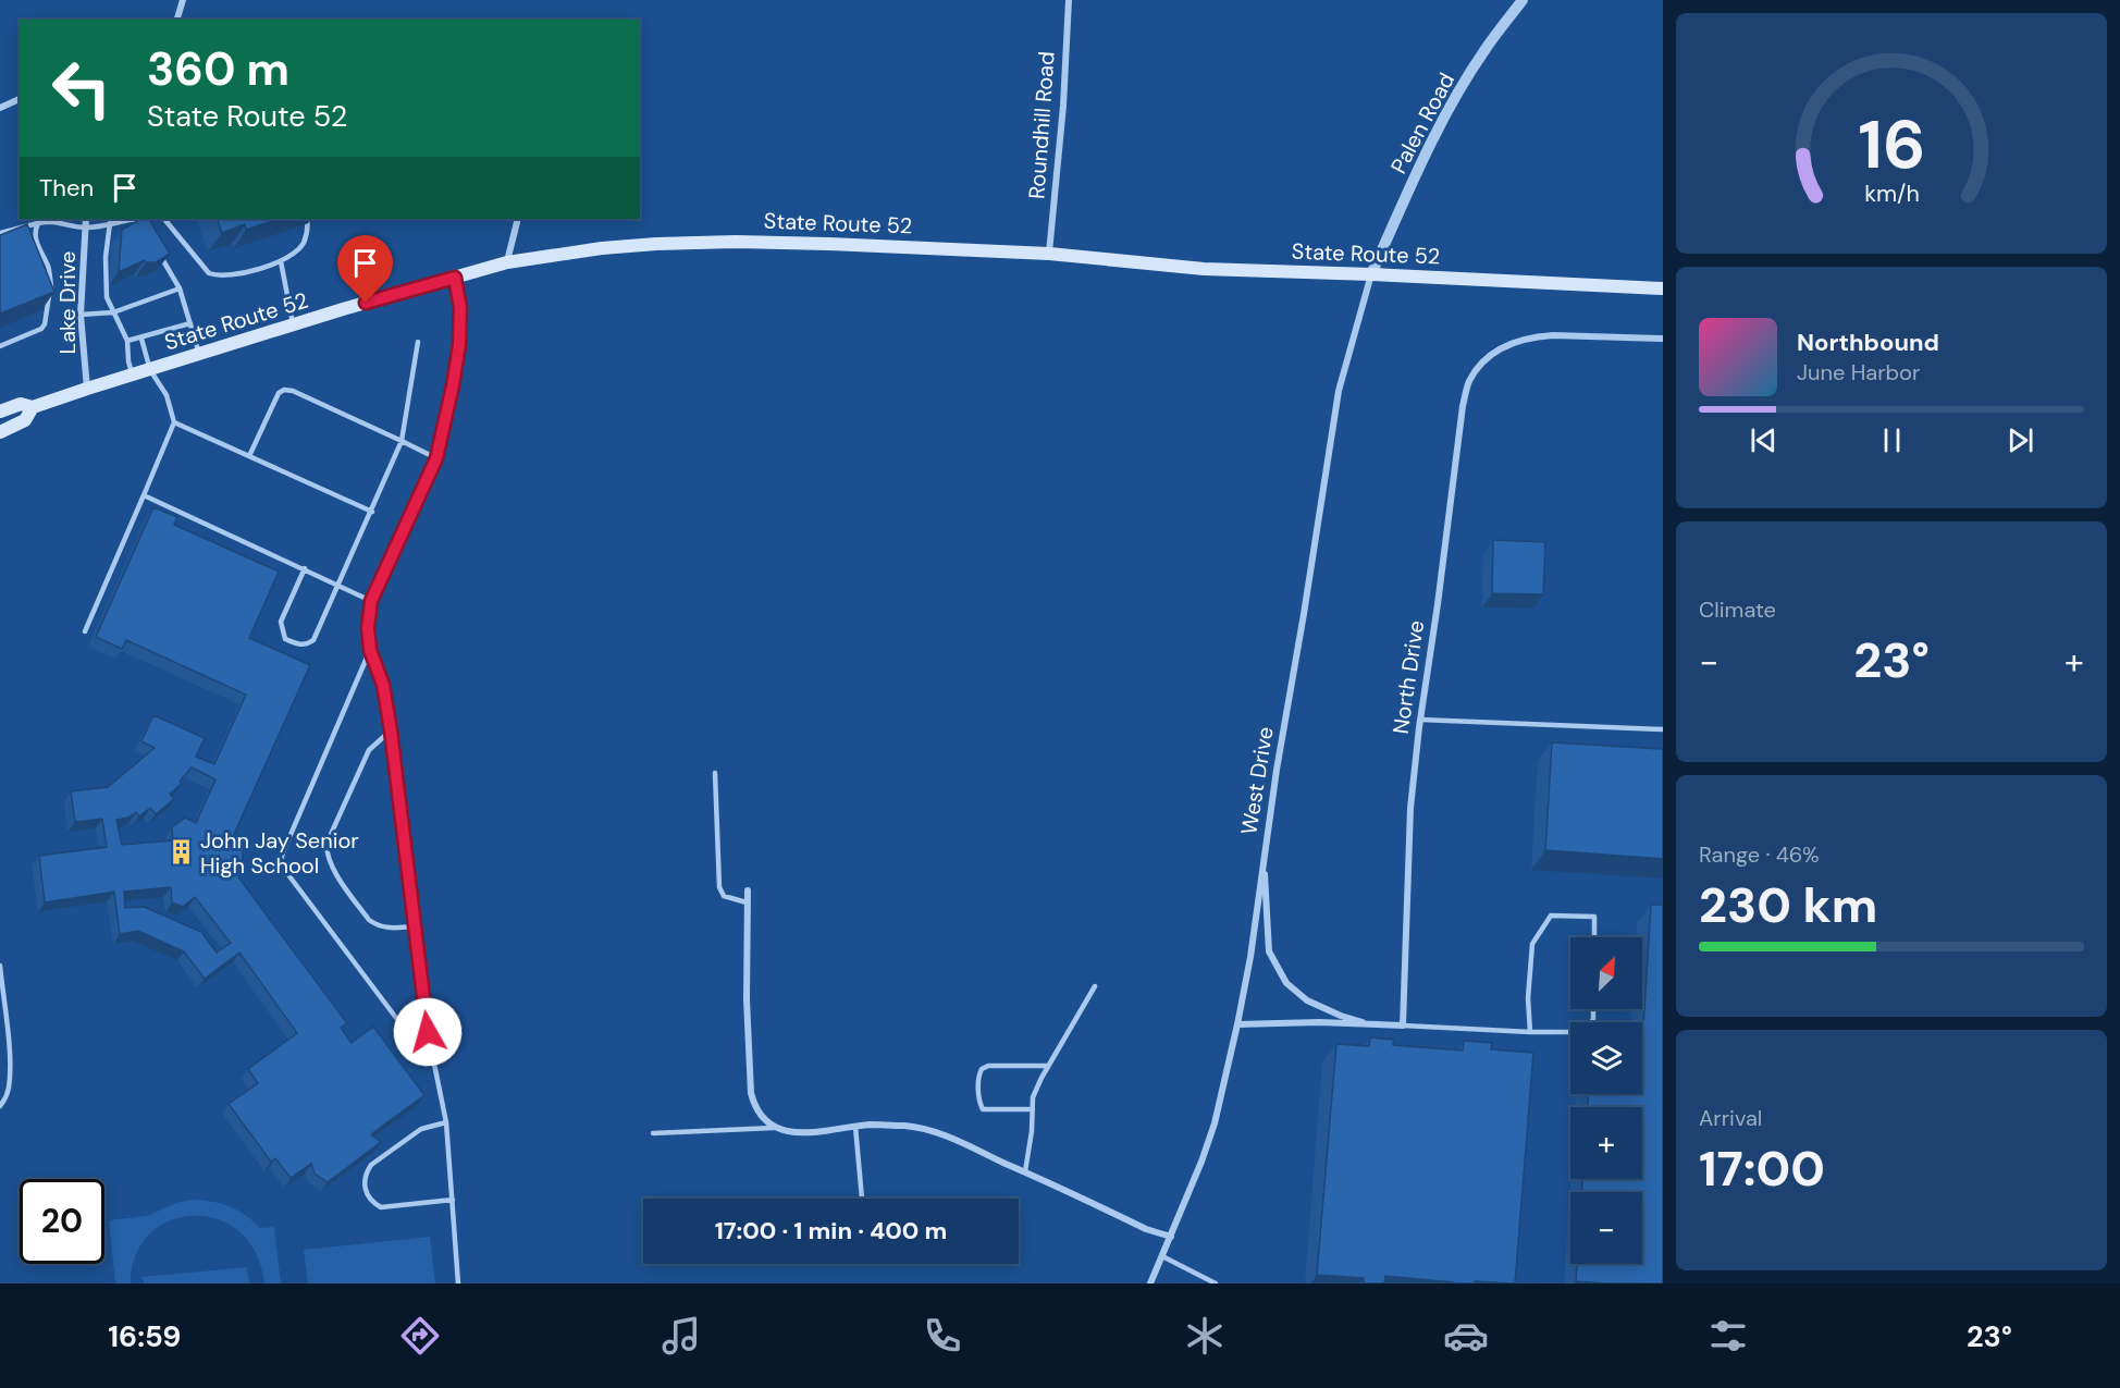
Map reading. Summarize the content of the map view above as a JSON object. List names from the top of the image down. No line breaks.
{"streets":{"main road":["State Route 52"],"street":["Palen Road","Roundhill Road","Lake Drive","North Drive","West Drive"]},"crossings":[["Palen Road","State Route 52"],["Palen Road","West Drive"],["Roundhill Road","State Route 52"],["State Route 52","Lake Drive"],["State Route 52","West Drive"]],"places":{"building":["John Jay Senior High School"]},"north":"top right","page":{"turn":["360 m","State Route 52"],"then":"Then","song":["Northbound","June Harbor"],"tile":["Climate",["Range · 46%","230 km"],["Arrival","17:00"]],"heat":["−","23°","+"],"map_buttons":["+","−"],"limit":"20","trip":"17:00 · 1 min · 400 m","tabs":["16:59","23°"],"gauge":["16","km/h"]}}
